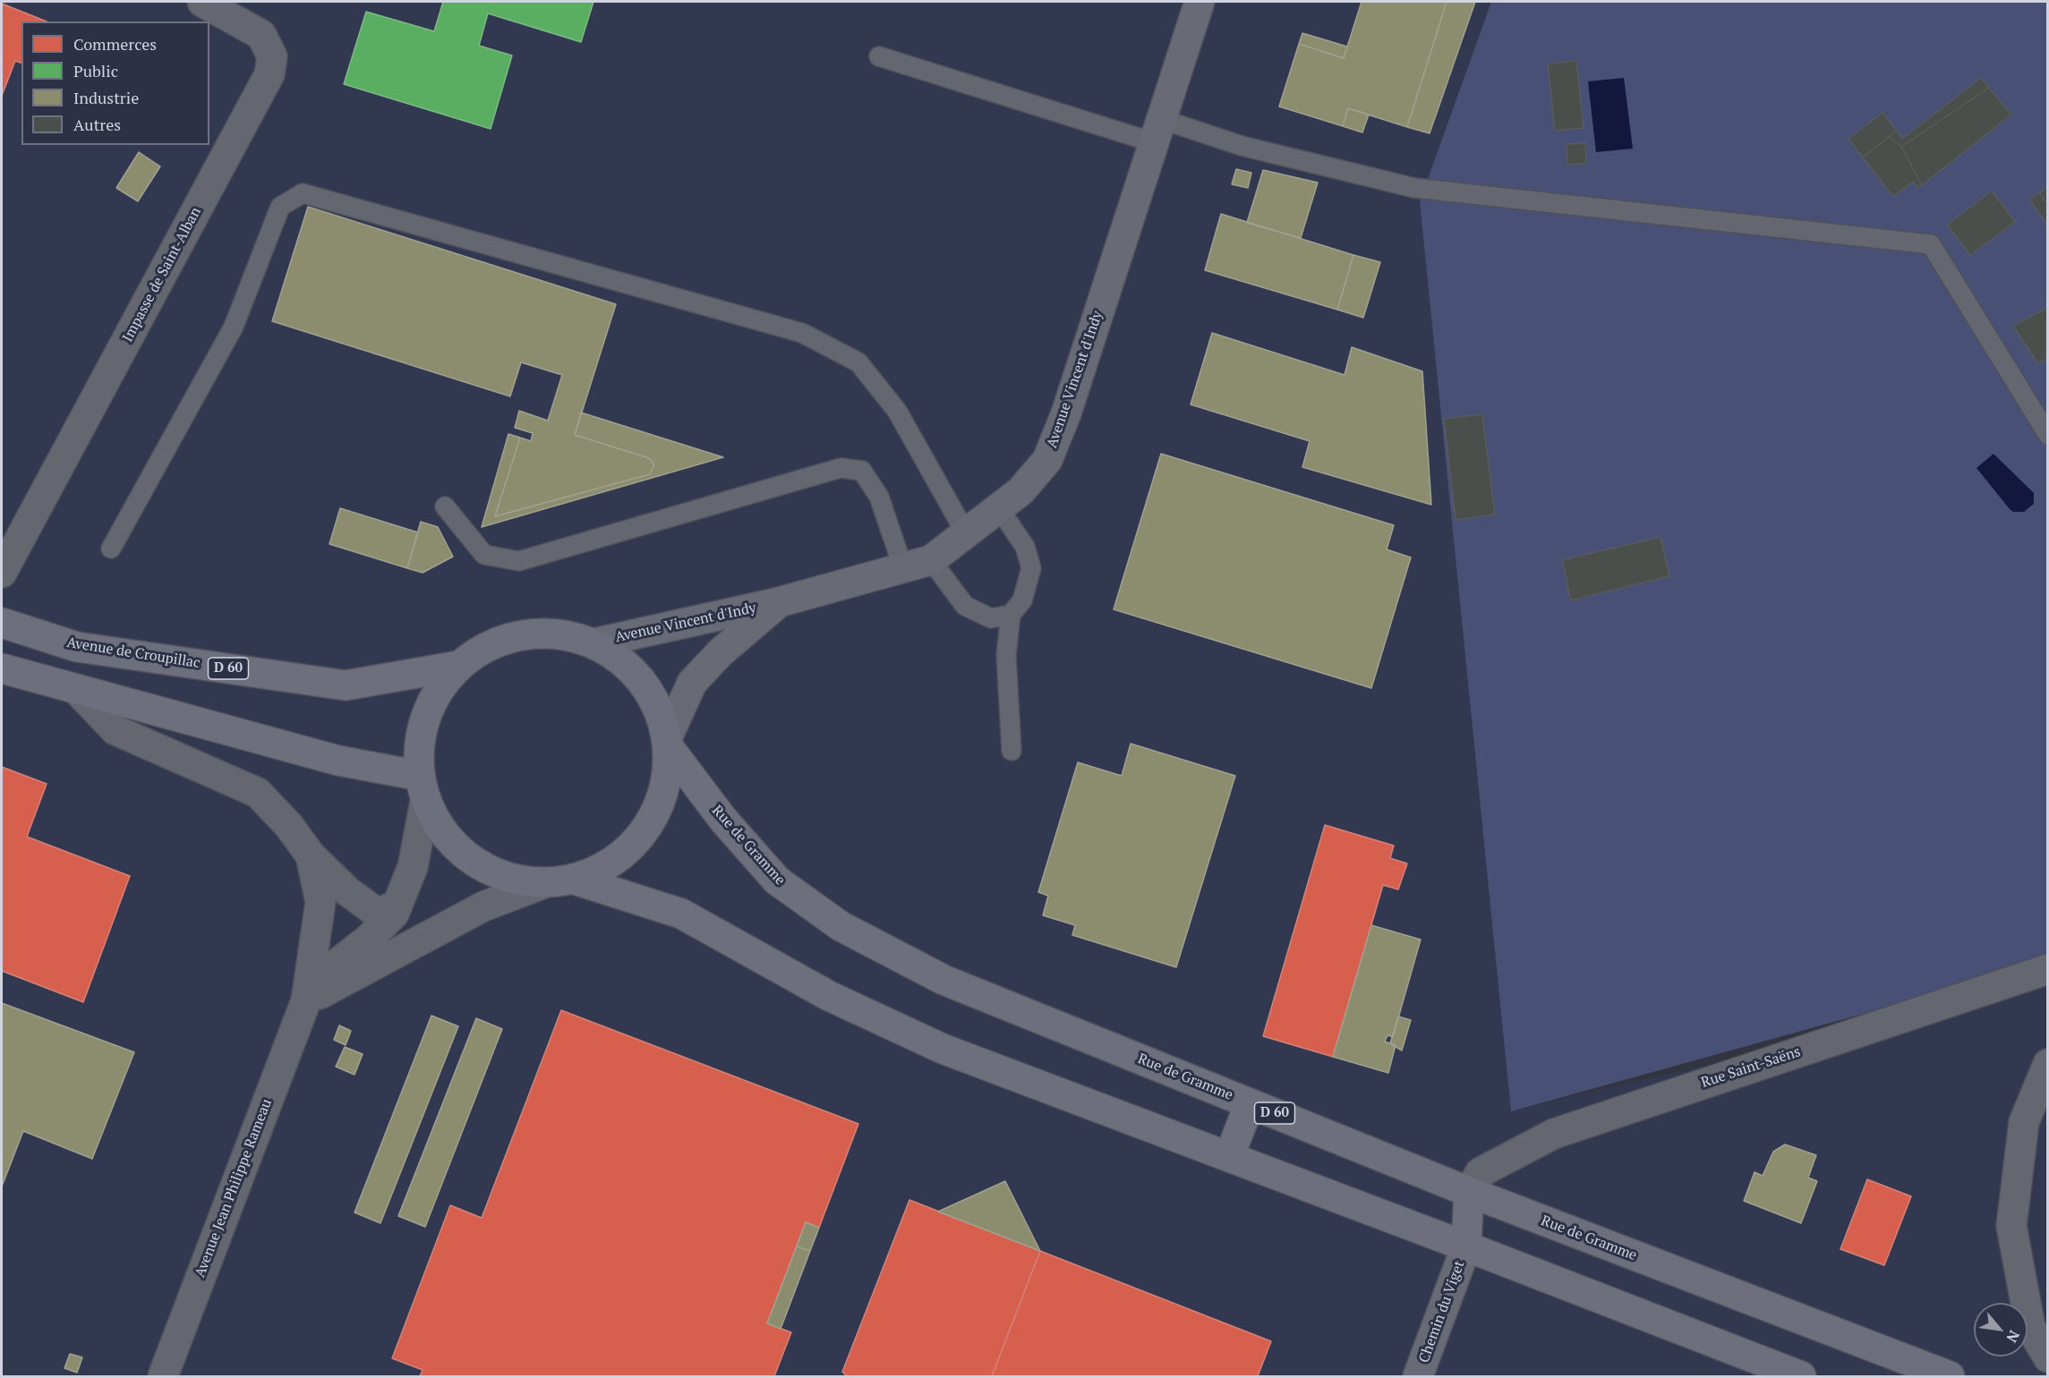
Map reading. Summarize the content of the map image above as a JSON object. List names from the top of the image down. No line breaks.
{"streets":{"main road":["Avenue de Croupillac","D 60","Rue de Gramme"],"street":["Impasse de Saint-Alban","Avenue Vincent d'Indy","Rue Saint-Saëns","Avenue Jean Philippe Rameau","Chemin du Viget"]},"crossings":[["Avenue Vincent d'Indy","Rue de Gramme"],["Rue de Gramme","Rue Saint-Saëns"]],"legend":["Commerces","Public","Industrie","Autres"],"north":"bottom right"}
